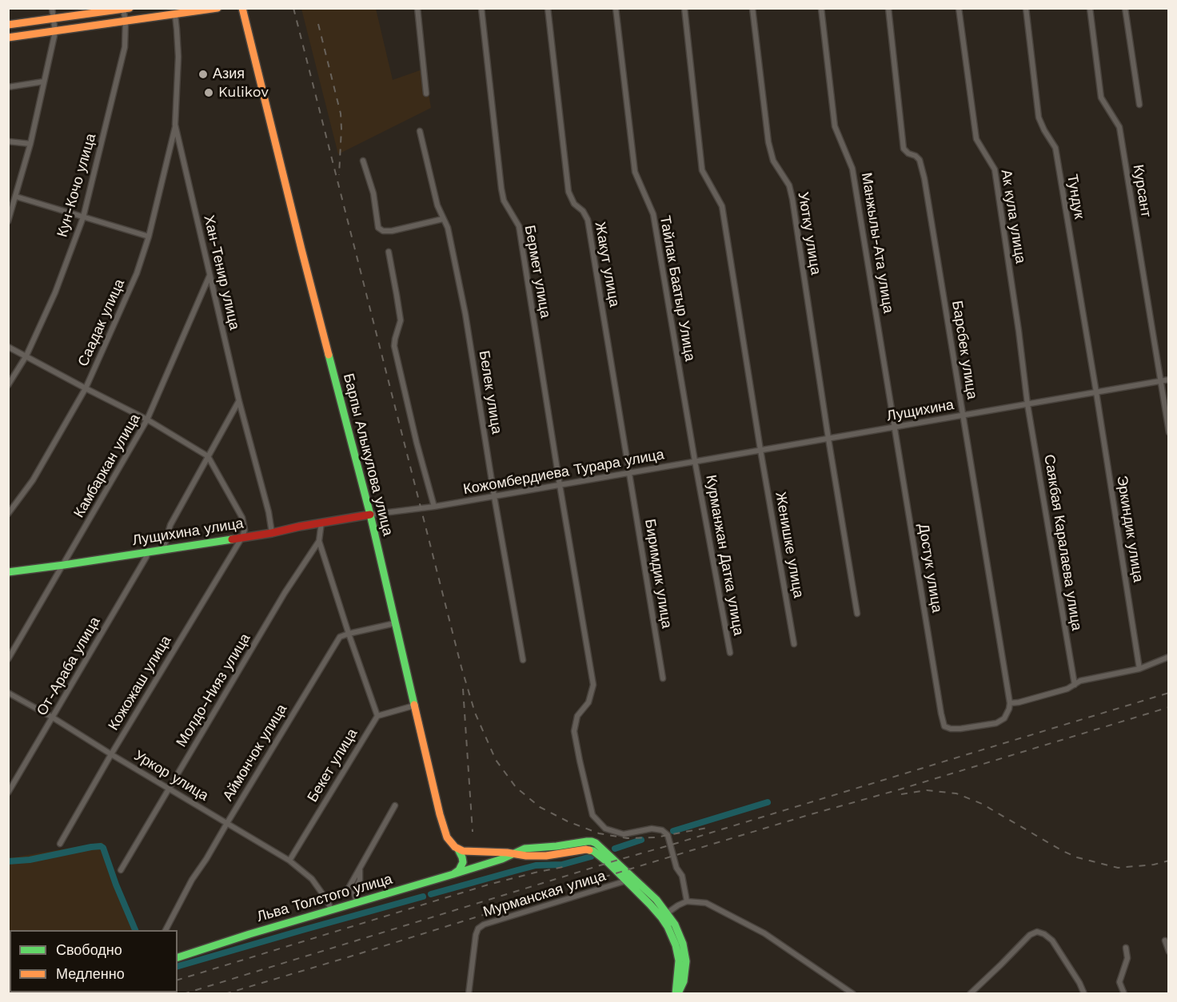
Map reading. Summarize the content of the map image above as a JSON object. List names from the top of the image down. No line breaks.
{"streets":{"main road":["Барпы Алыкулова улица","Лущихина улица","Льва Толстого улица"],"street":["Кун-Кочо улица","Курсант","Тундук","Ак кула улица","Уютку улица","Манжылы-Ата улица","Жакут улица","Бермет улица","Хан-Тенир улица","Тайлак Баатыр Улица","Саадак улица","Барсбек улица","Белек улица","Лущихина","Камбаркан улица","Кожомбердиева Турара улица","Эркиндик улица","Саякбая Каралаева улица","Женишке улица","Курманжан Датка улица","Достук улица","Биримдик улица","От-Араба улица","Кожожаш улица","Молдо-Нияз улица","Аймончок улица","Бекет улица","Уркор улица","Мурманская улица"]},"crossings":[["Курсант","Лущихина"],["Тундук","Лущихина"],["Тундук","Эркиндик улица"],["Ак кула улица","Лущихина"],["Ак кула улица","Саякбая Каралаева улица"],["Уютку улица","Лущихина"],["Манжылы-Ата улица","Лущихина"],["Манжылы-Ата улица","Достук улица"],["Жакут улица","Кожомбердиева Турара улица"],["Жакут улица","Биримдик улица"],["Бермет улица","Кожомбердиева Турара улица"],["Хан-Тенир улица","Саадак улица"],["Хан-Тенир улица","Камбаркан улица"],["Хан-Тенир улица","Лущихина улица"],["Тайлак Баатыр Улица","Кожомбердиева Турара улица"],["Тайлак Баатыр Улица","Курманжан Датка улица"],["Барсбек улица","Лущихина"],["Барсбек улица","Достук улица"],["Белек улица","Кожомбердиева Турара улица"],["Лущихина","Кожомбердиева Турара улица"],["Лущихина","Эркиндик улица"],["Лущихина","Саякбая Каралаева улица"],["Лущихина","Женишке улица"],["Лущихина","Достук улица"],["Барпы Алыкулова улица","Кожомбердиева Турара улица"],["Барпы Алыкулова улица","Лущихина улица"],["Камбаркан улица","Лущихина улица"],["Кожомбердиева Турара улица","Лущихина улица"],["Кожомбердиева Турара улица","Женишке улица"],["Кожомбердиева Турара улица","Курманжан Датка улица"],["Кожомбердиева Турара улица","Биримдик улица"],["Лущихина улица","От-Араба улица"],["Лущихина улица","Кожожаш улица"],["Лущихина улица","Молдо-Нияз улица"],["От-Араба улица","Уркор улица"],["Кожожаш улица","Уркор улица"],["Молдо-Нияз улица","Уркор улица"],["Аймончок улица","Уркор улица"],["Бекет улица","Уркор улица"],["Уркор улица","Льва Толстого улица"]],"places":["Азия","Kulikov"],"legend":["Свободно","Медленно"]}
